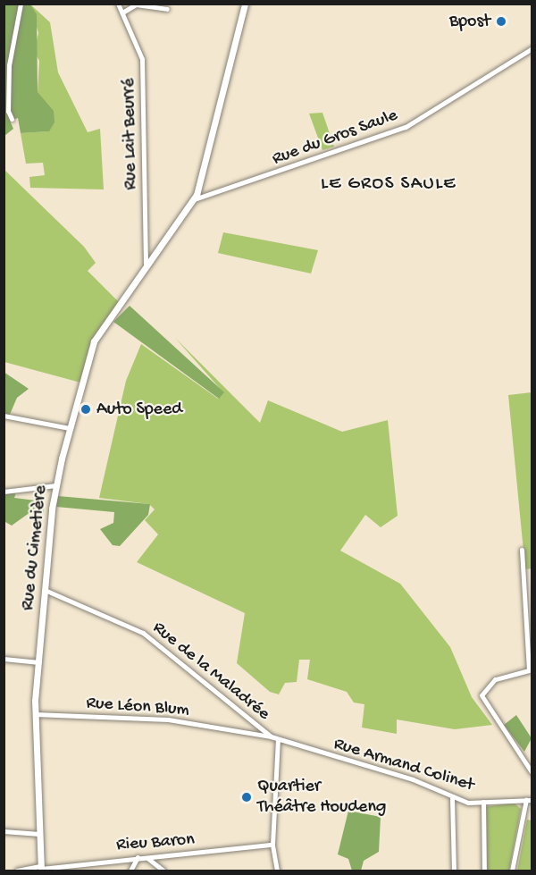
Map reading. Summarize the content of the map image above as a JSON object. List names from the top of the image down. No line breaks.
{"streets":{"street":["Rue Lait Beurré","Rue du Gros Saule","Rue du Cimetière","Rue de la Maladrée","Rue Léon Blum","Rue Armand Colinet","Rieu Baron"]},"crossings":[["Rue Lait Beurré","Rue du Cimetière"],["Rue du Gros Saule","Rue du Cimetière"],["Rue du Cimetière","Rue de la Maladrée"],["Rue du Cimetière","Rue Léon Blum"],["Rue du Cimetière","Rieu Baron"],["Rue de la Maladrée","Rue Léon Blum"],["Rue de la Maladrée","Rue Armand Colinet"],["Rue Léon Blum","Rue Armand Colinet"]],"districts":["LE GROS SAULE"],"places":["Bpost","Auto Speed","Quartier Théâtre Houdeng"]}
